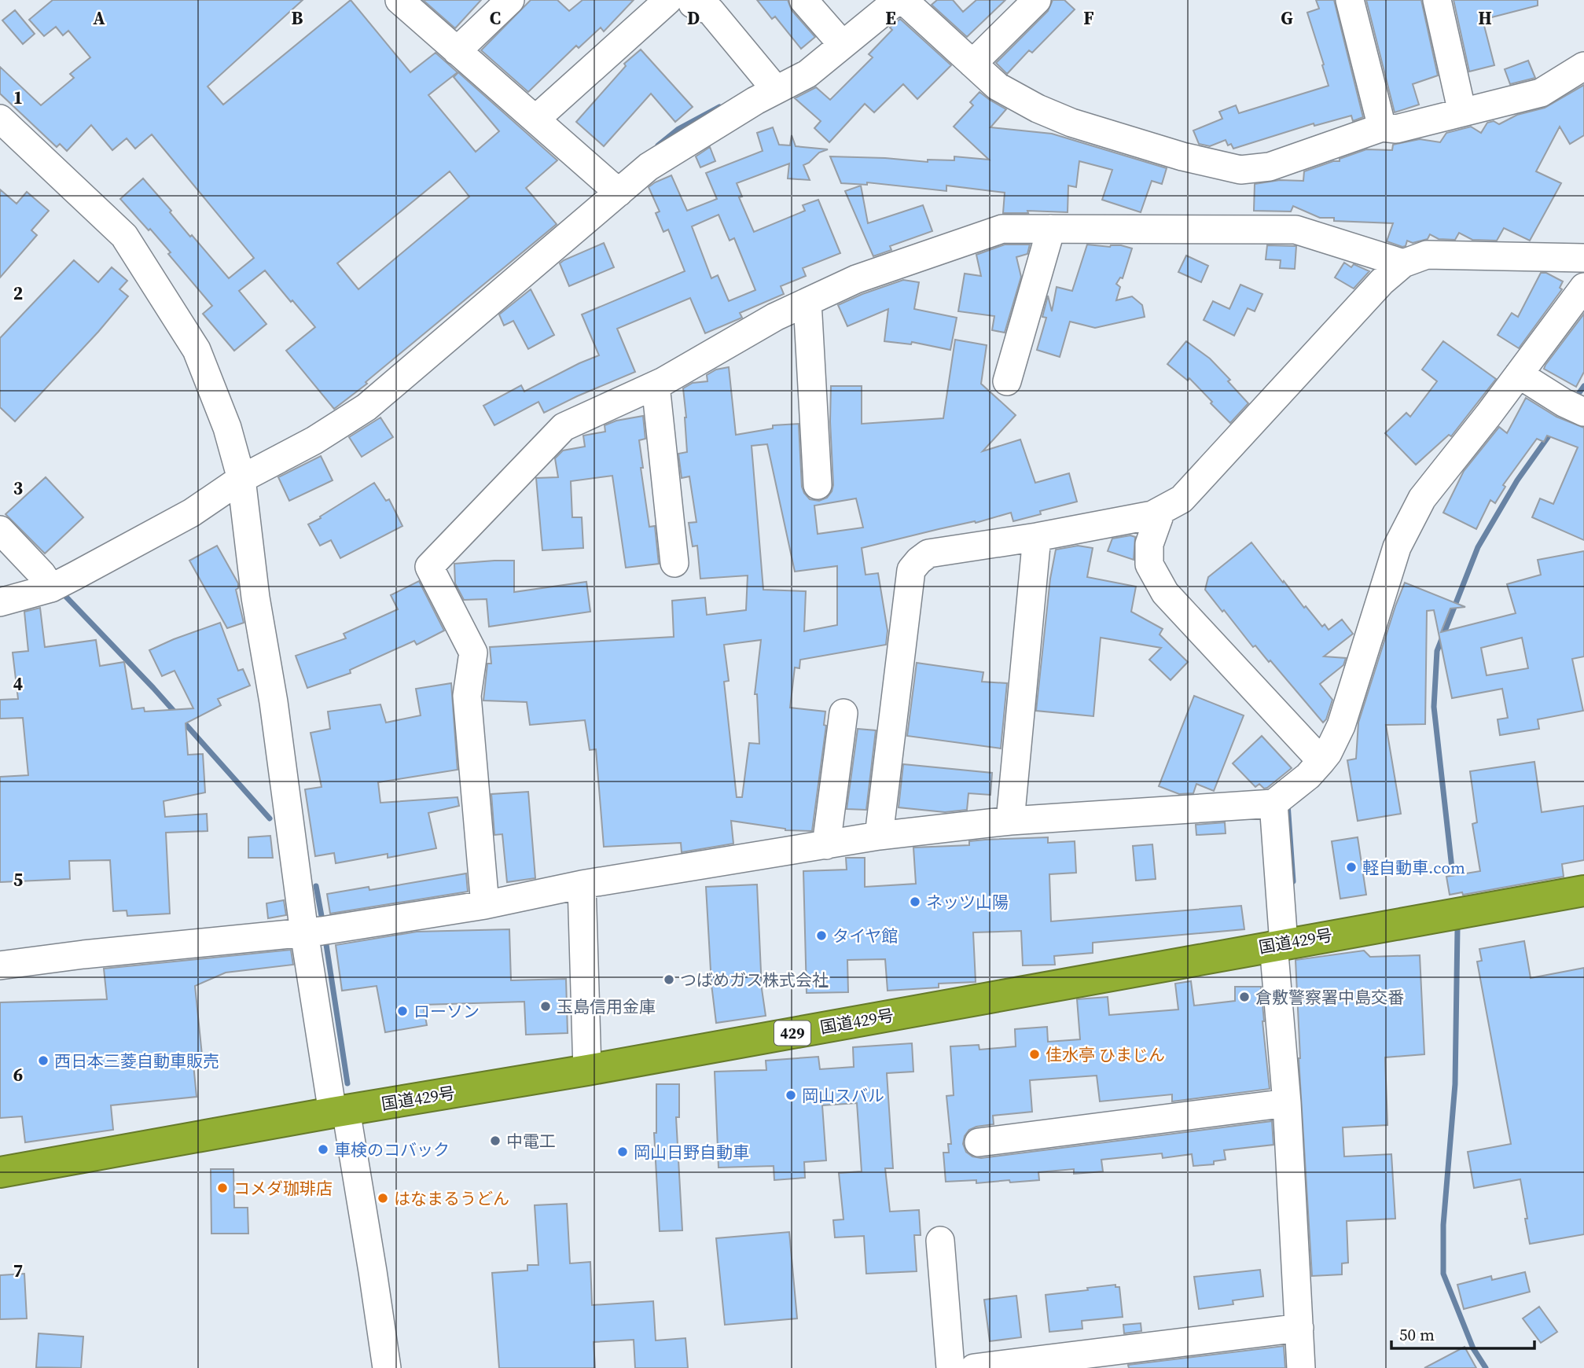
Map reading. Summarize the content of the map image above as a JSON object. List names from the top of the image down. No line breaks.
{"streets":{"highway":["国道429号","429"]},"places":["軽自動車.com","ネッツ山陽","タイヤ館","つばめガス株式会社","倉敷警察署中島交番","玉島信用金庫","ローソン","佳水亭 ひまじん","西日本三菱自動車販売","岡山スバル","中電工","車検のコバック","岡山日野自動車","コメダ珈琲店","はなまるうどん"],"scale_bar":"50 m","grid":{"columns":["A","B","C","D","E","F","G","H"],"rows":["1","2","3","4","5","6","7"]}}
